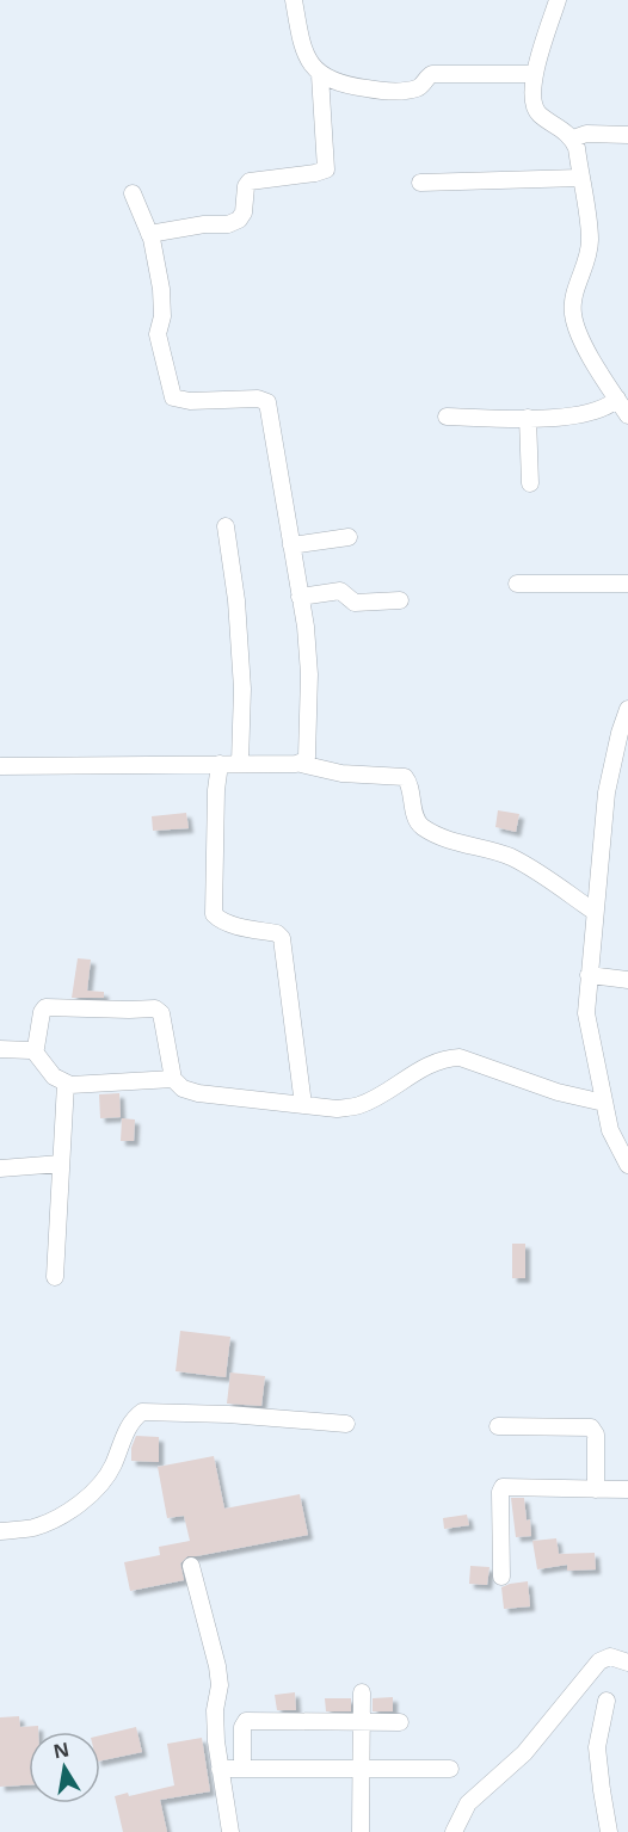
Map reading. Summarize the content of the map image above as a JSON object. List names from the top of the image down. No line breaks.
{"north":"top"}
